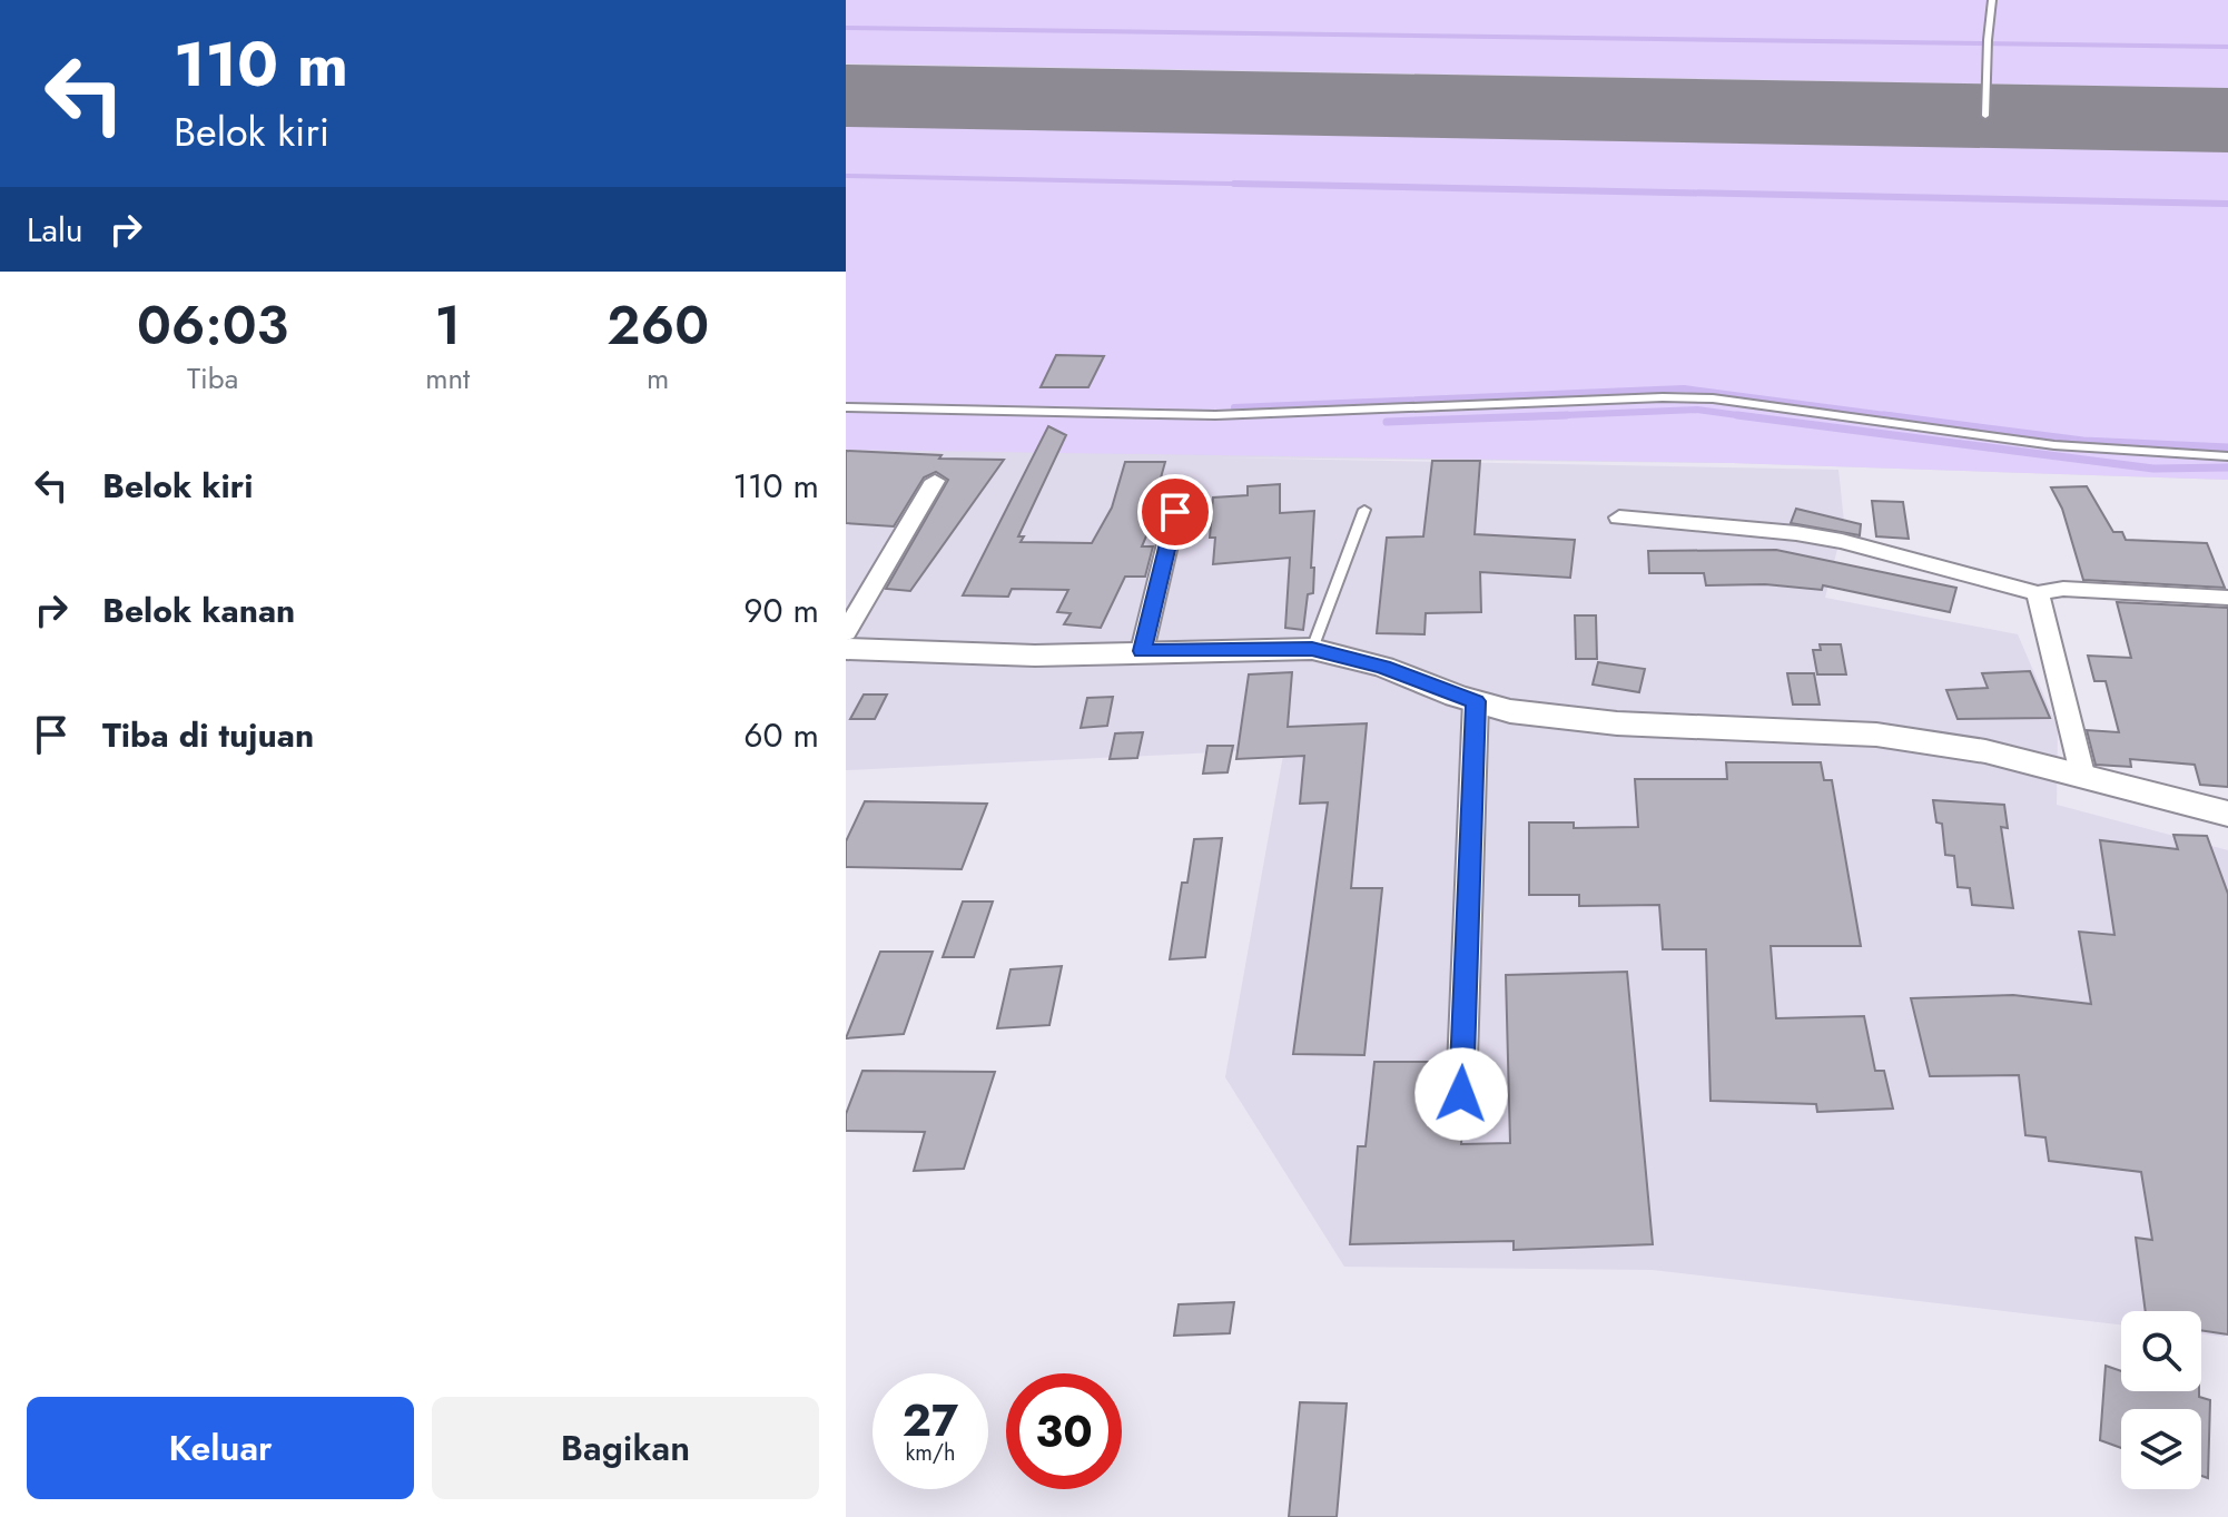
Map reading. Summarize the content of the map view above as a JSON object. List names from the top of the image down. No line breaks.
{"page":{"turn":["110 m","Belok kiri"],"then":"Lalu","eta":["06:03","Tiba","1","mnt","260","m"],"list":[{"name":"Belok kiri","value":"110 m"},{"name":"Belok kanan","value":"90 m"},{"name":"Tiba di tujuan","value":"60 m"}],"speed":"27 km/h","limit":"30","buttons":["Keluar","Bagikan"]}}
